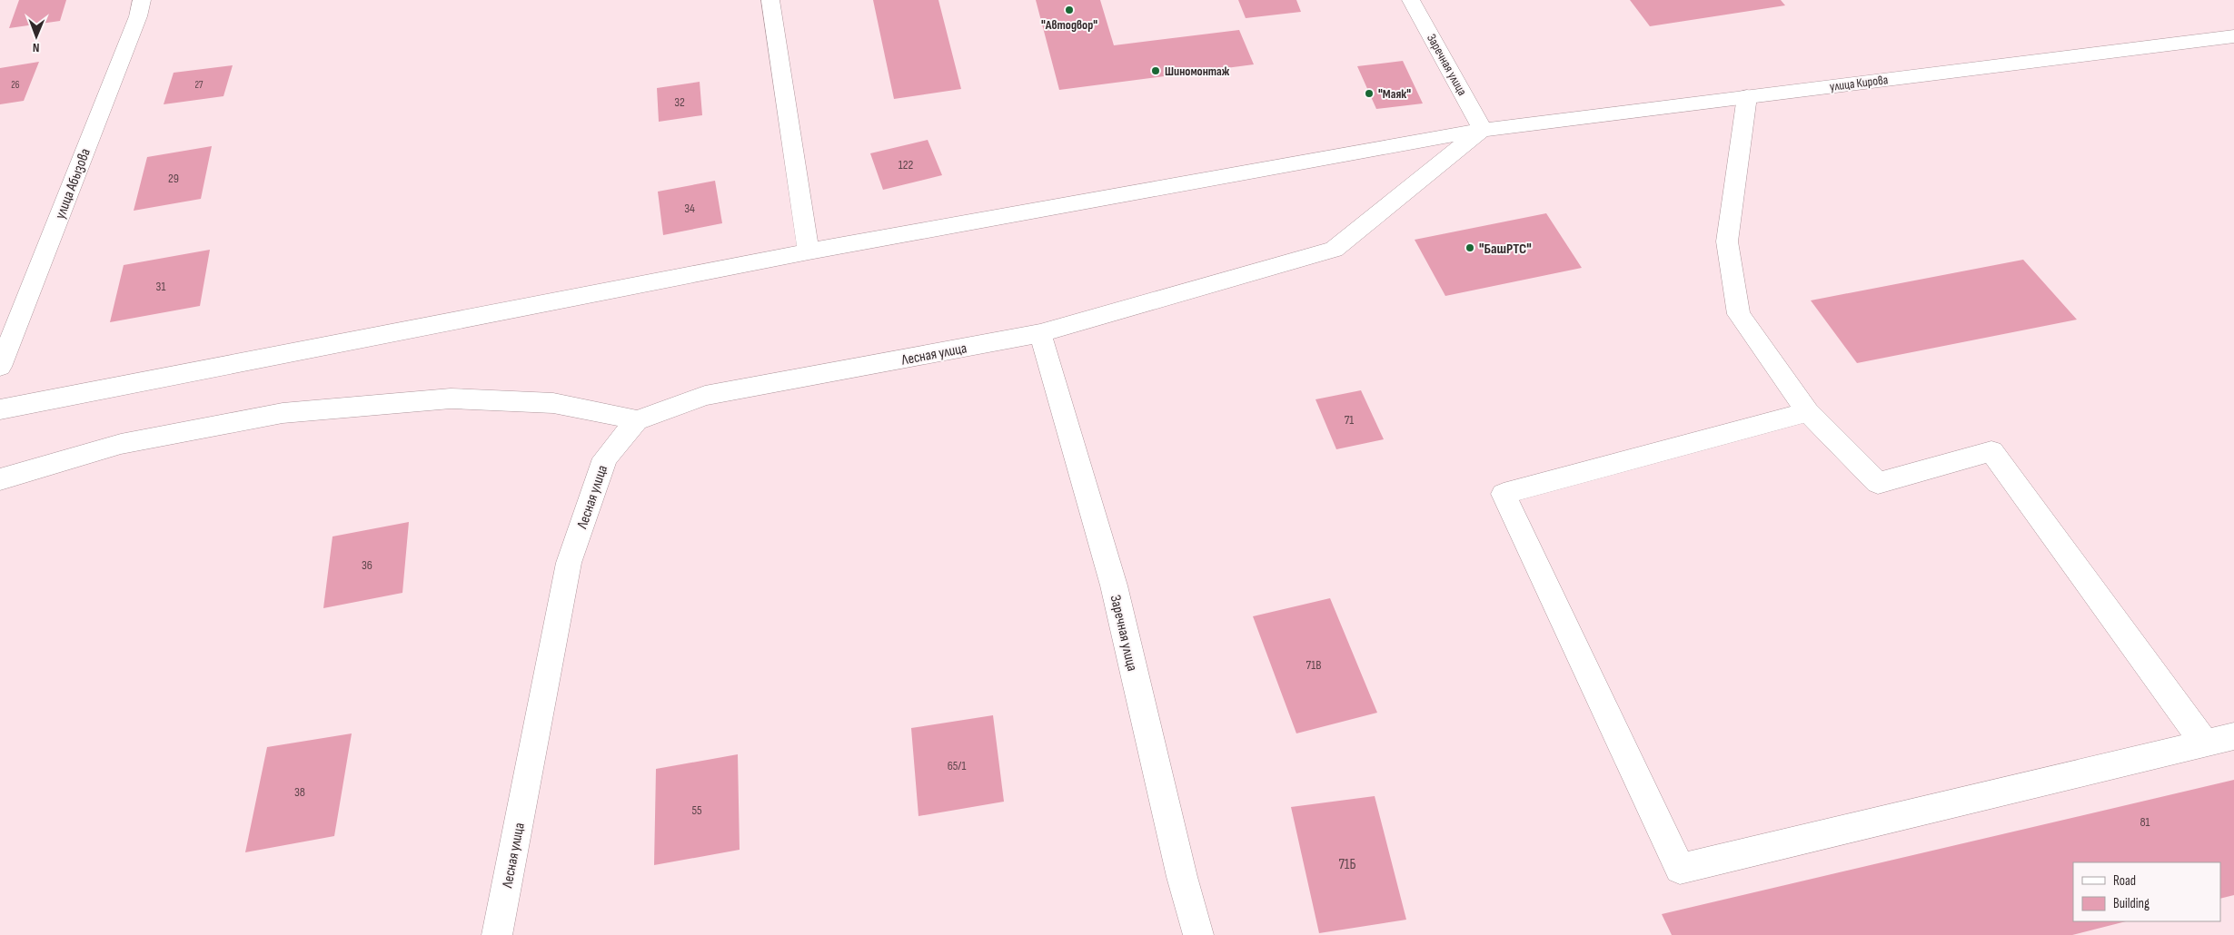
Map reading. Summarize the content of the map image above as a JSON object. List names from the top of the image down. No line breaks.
{"streets":{"street":["Заречная улица","улица Кирова","улица Абызова","Лесная улица"]},"crossings":[["Заречная улица","улица Кирова"],["Заречная улица","Лесная улица"],["улица Кирова","Лесная улица"]],"places":["\"Автодвор\"","Шиномонтаж","\"Маяк\"","\"БашРТС\""],"house_numbers":["26","27","32","122","29","34","31","71","36","71В","65/1","38","55","81","71Б"],"legend":["Road","Building"],"north":"bottom"}
